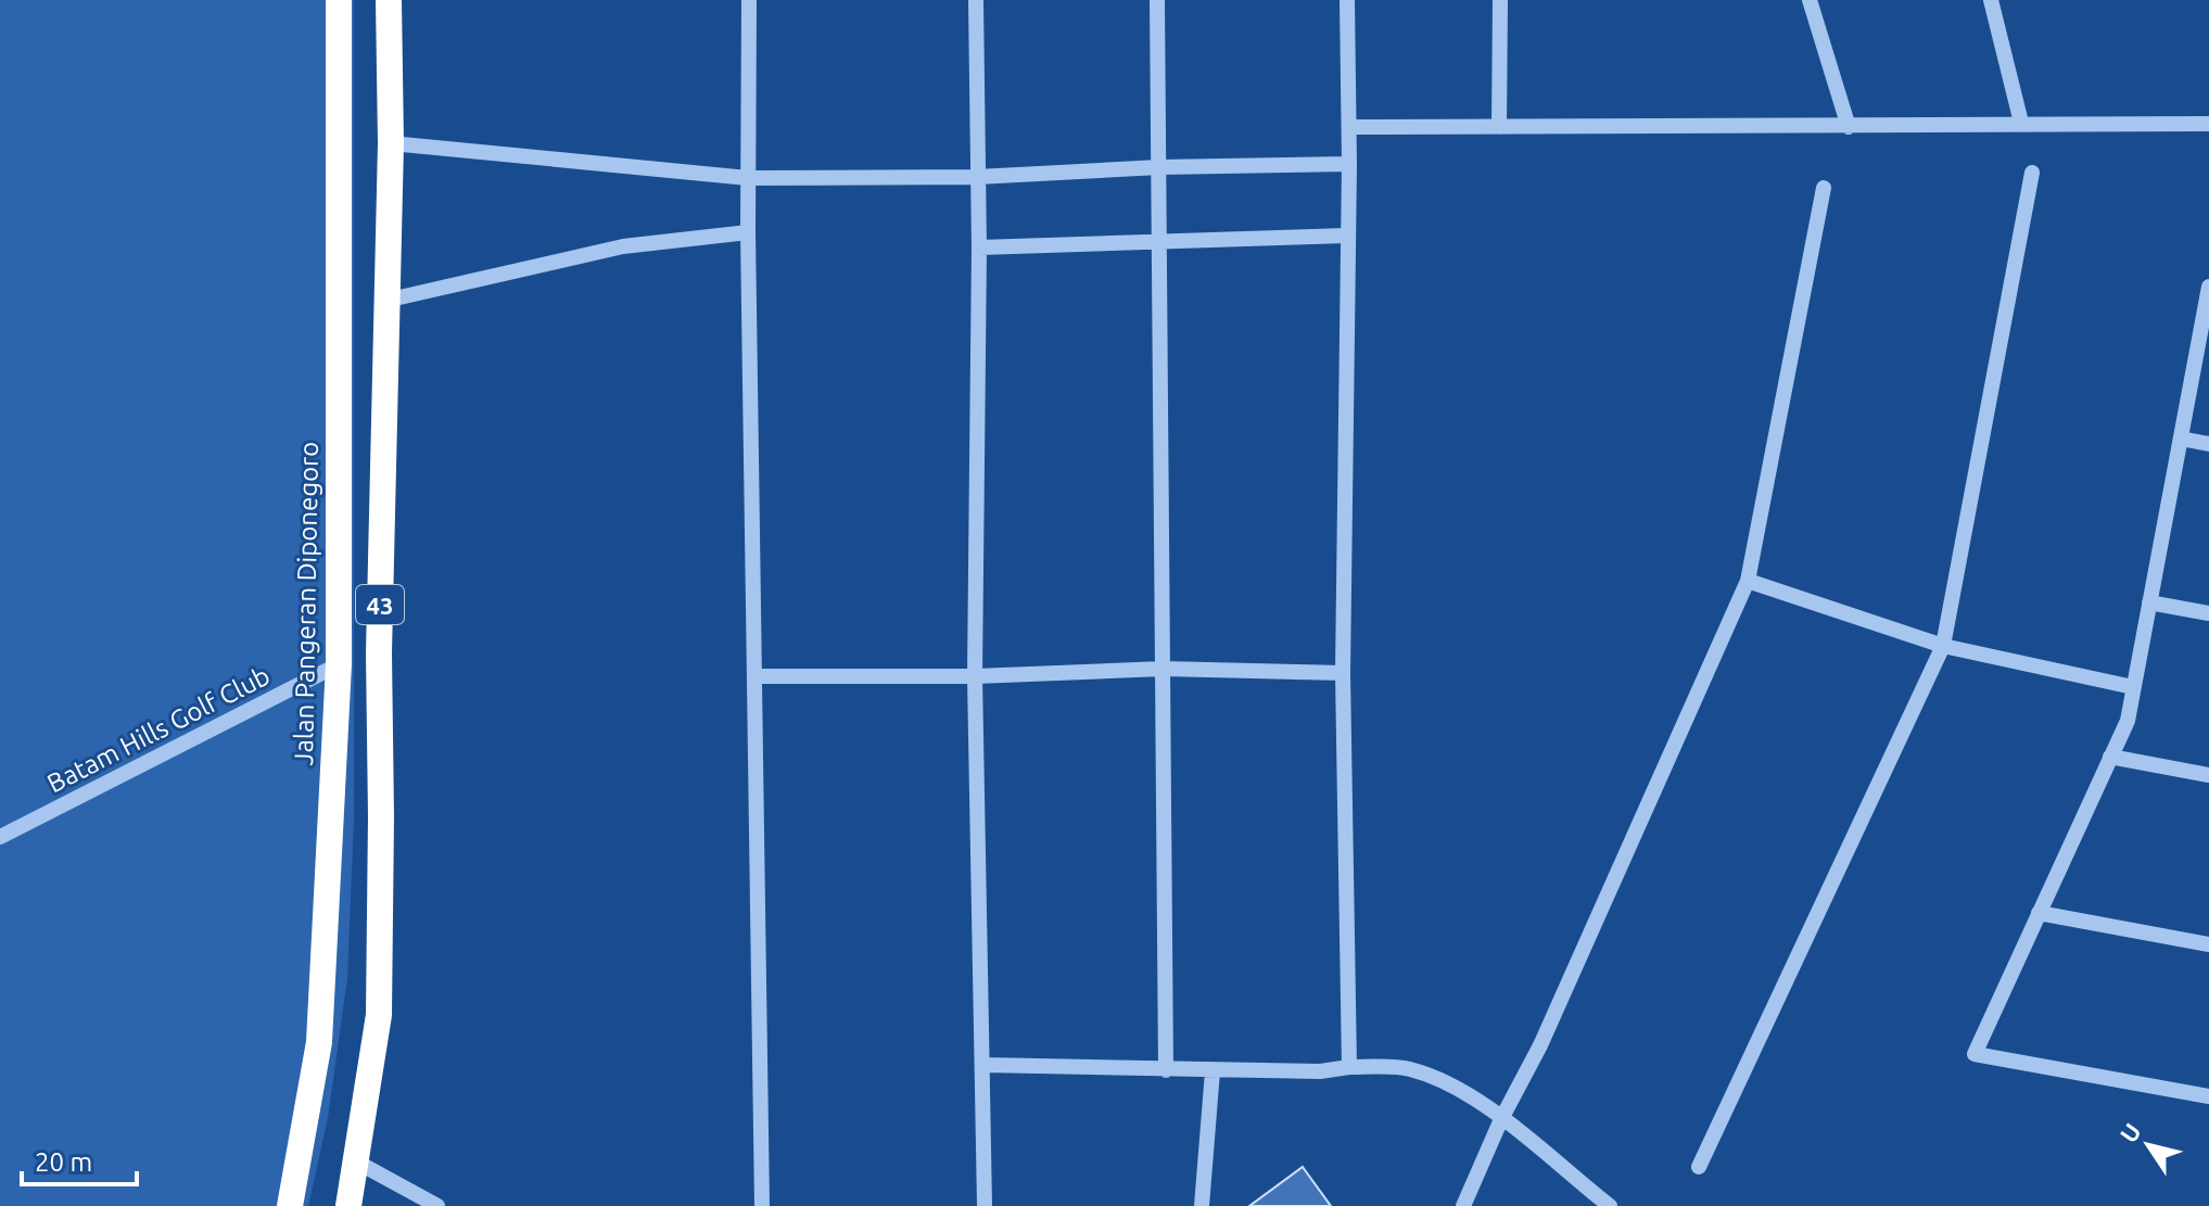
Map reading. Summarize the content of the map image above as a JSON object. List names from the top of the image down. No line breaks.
{"streets":{"highway":["Jalan Pangeran Diponegoro","43"],"street":["Batam Hills Golf Club"]},"crossings":[["Jalan Pangeran Diponegoro","Batam Hills Golf Club"]],"scale_bar":"20 m","north":"top left"}
